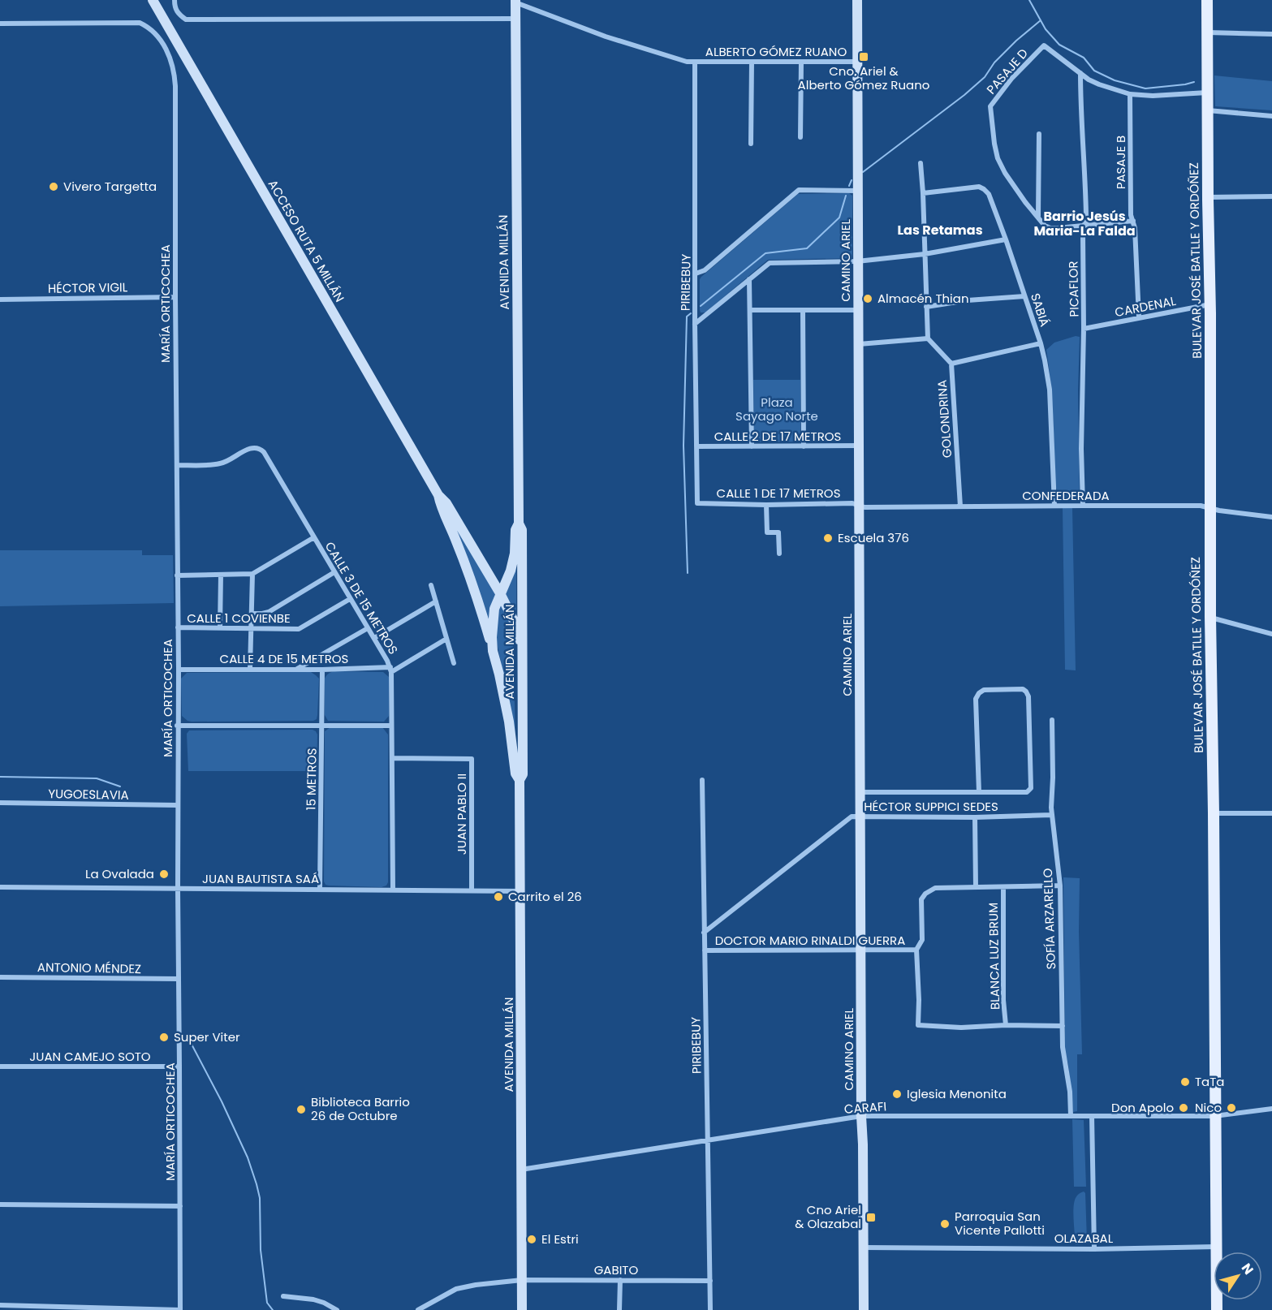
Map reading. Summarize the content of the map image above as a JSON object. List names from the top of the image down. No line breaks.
{"streets":{"main road":["BULEVAR JOSÉ BATLLE Y ORDÓÑEZ"],"street":["ALBERTO GÓMEZ RUANO","PASAJE D","PASAJE B","ACCESO RUTA 5 MILLÁN","CAMINO ARIEL","AVENIDA MILLÁN","PIRIBEBUY","HÉCTOR VIGIL","PICAFLOR","MARÍA ORTICOCHEA","CARDENAL","SABIÁ","GOLONDRINA","CALLE 2 DE 17 METROS","CALLE 1 DE 17 METROS","CONFEDERADA","CALLE 3 DE 15 METROS","CALLE 1 COVIENBE","CALLE 4 DE 15 METROS","15 METROS","YUGOESLAVIA","HÉCTOR SUPPICI SEDES","JUAN PABLO II","JUAN BAUTISTA SAÁ","SOFÍA ARZARELLO","DOCTOR MARIO RINALDI GUERRA","BLANCA LUZ BRUM","ANTONIO MÉNDEZ","JUAN CAMEJO SOTO","CARAFI","OLAZABAL","GABITO"]},"crossings":[["ALBERTO GÓMEZ RUANO","CAMINO ARIEL"],["ALBERTO GÓMEZ RUANO","AVENIDA MILLÁN"],["ALBERTO GÓMEZ RUANO","PIRIBEBUY"],["PASAJE D","PASAJE B"],["PASAJE D","PICAFLOR"],["PASAJE B","CARDENAL"],["ACCESO RUTA 5 MILLÁN","AVENIDA MILLÁN"],["CAMINO ARIEL","CALLE 2 DE 17 METROS"],["CAMINO ARIEL","CALLE 1 DE 17 METROS"],["CAMINO ARIEL","CONFEDERADA"],["CAMINO ARIEL","HÉCTOR SUPPICI SEDES"],["CAMINO ARIEL","DOCTOR MARIO RINALDI GUERRA"],["CAMINO ARIEL","CARAFI"],["CAMINO ARIEL","OLAZABAL"],["BULEVAR JOSÉ BATLLE Y ORDÓÑEZ","CARDENAL"],["BULEVAR JOSÉ BATLLE Y ORDÓÑEZ","CONFEDERADA"],["BULEVAR JOSÉ BATLLE Y ORDÓÑEZ","CARAFI"],["BULEVAR JOSÉ BATLLE Y ORDÓÑEZ","OLAZABAL"],["AVENIDA MILLÁN","JUAN BAUTISTA SAÁ"],["AVENIDA MILLÁN","CARAFI"],["AVENIDA MILLÁN","GABITO"],["PIRIBEBUY","CALLE 2 DE 17 METROS"],["PIRIBEBUY","CALLE 1 DE 17 METROS"],["PIRIBEBUY","HÉCTOR SUPPICI SEDES"],["PIRIBEBUY","DOCTOR MARIO RINALDI GUERRA"],["PIRIBEBUY","CARAFI"],["PIRIBEBUY","GABITO"],["HÉCTOR VIGIL","MARÍA ORTICOCHEA"],["PICAFLOR","CARDENAL"],["PICAFLOR","CONFEDERADA"],["MARÍA ORTICOCHEA","CALLE 3 DE 15 METROS"],["MARÍA ORTICOCHEA","CALLE 1 COVIENBE"],["MARÍA ORTICOCHEA","CALLE 4 DE 15 METROS"],["MARÍA ORTICOCHEA","YUGOESLAVIA"],["MARÍA ORTICOCHEA","JUAN BAUTISTA SAÁ"],["MARÍA ORTICOCHEA","ANTONIO MÉNDEZ"],["MARÍA ORTICOCHEA","JUAN CAMEJO SOTO"],["SABIÁ","CONFEDERADA"],["GOLONDRINA","CONFEDERADA"],["CALLE 1 DE 17 METROS","CONFEDERADA"],["CALLE 3 DE 15 METROS","CALLE 1 COVIENBE"],["CALLE 3 DE 15 METROS","CALLE 4 DE 15 METROS"],["CALLE 3 DE 15 METROS","JUAN PABLO II"],["CALLE 3 DE 15 METROS","JUAN BAUTISTA SAÁ"],["CALLE 4 DE 15 METROS","15 METROS"],["15 METROS","JUAN BAUTISTA SAÁ"],["HÉCTOR SUPPICI SEDES","SOFÍA ARZARELLO"],["JUAN PABLO II","JUAN BAUTISTA SAÁ"],["SOFÍA ARZARELLO","CARAFI"]],"districts":["Barrio Jesús Maria-La Falda","Las Retamas"],"parks":["Plaza Sayago Norte"],"places":{"transit":["Cno. Ariel & Alberto Gómez Ruano","Cno Ariel & Olazabal"],"other":["Vivero Targetta","Almacén Thian","Escuela 376","La Ovalada","Carrito el 26","Super Viter","TaTa","Iglesia Menonita","Don Apolo","Nico","Biblioteca Barrio 26 de Octubre","Parroquia San Vicente Pallotti","El Estri"]},"north":"top right"}
